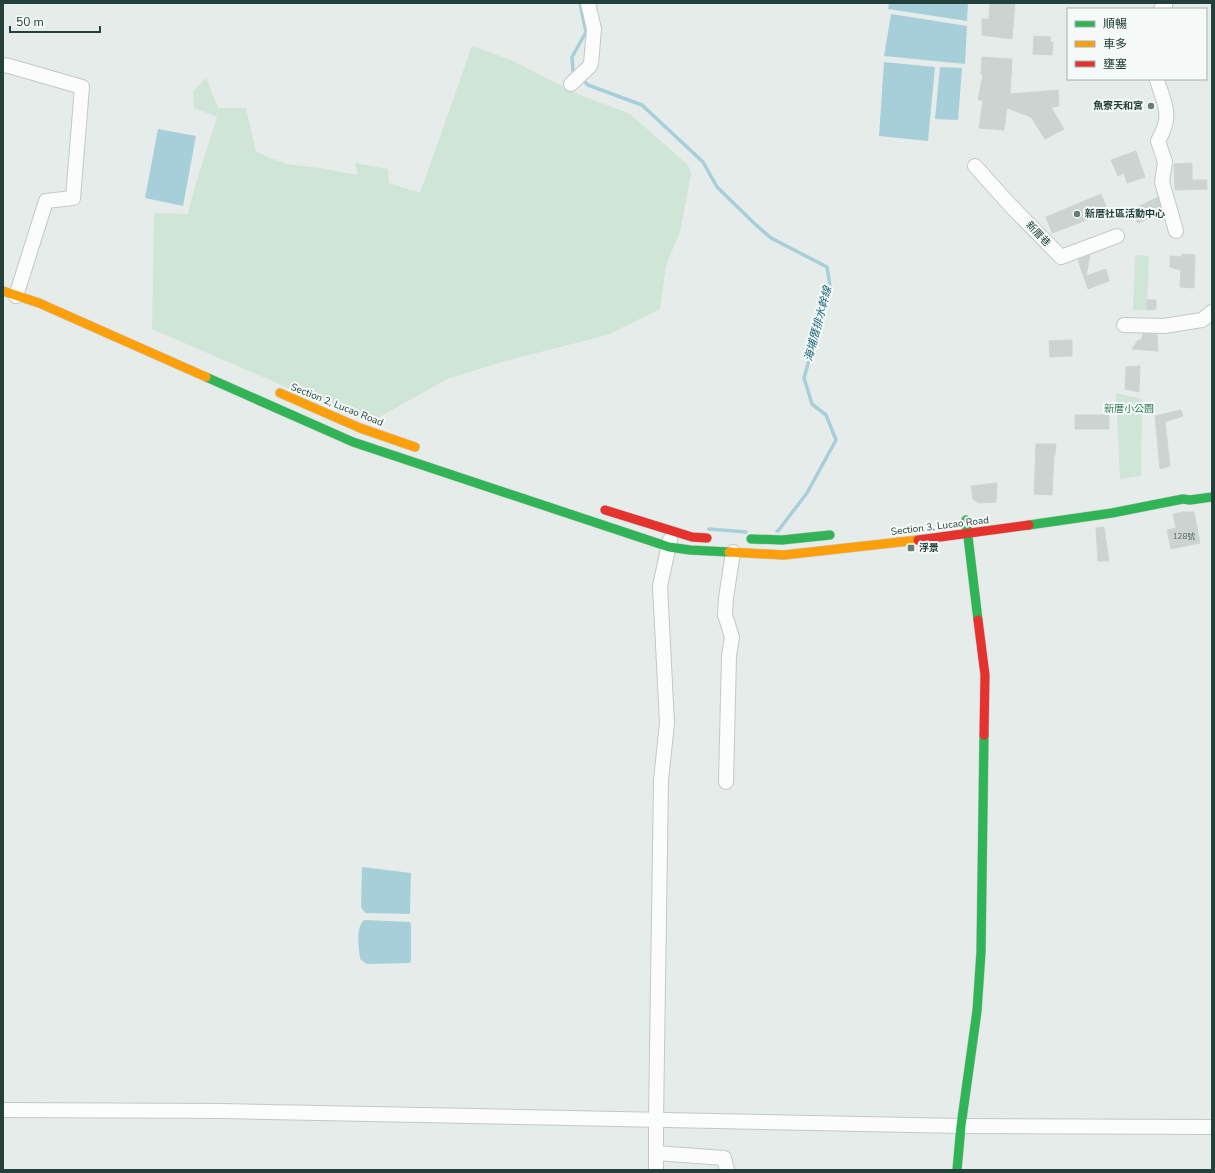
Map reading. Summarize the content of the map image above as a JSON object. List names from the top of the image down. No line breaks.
{"streets":{"main road":["Section 2, Lucao Road","Section 3, Lucao Road"],"street":["新厝巷"]},"water":["海埔厝排水幹線"],"parks":["新厝小公園"],"places":{"other":["魚寮天和宮","新厝社區活動中心"],"transit":["浮景"]},"house_numbers":["128號"],"legend":["順暢","車多","壅塞"],"scale_bar":"50 m"}
